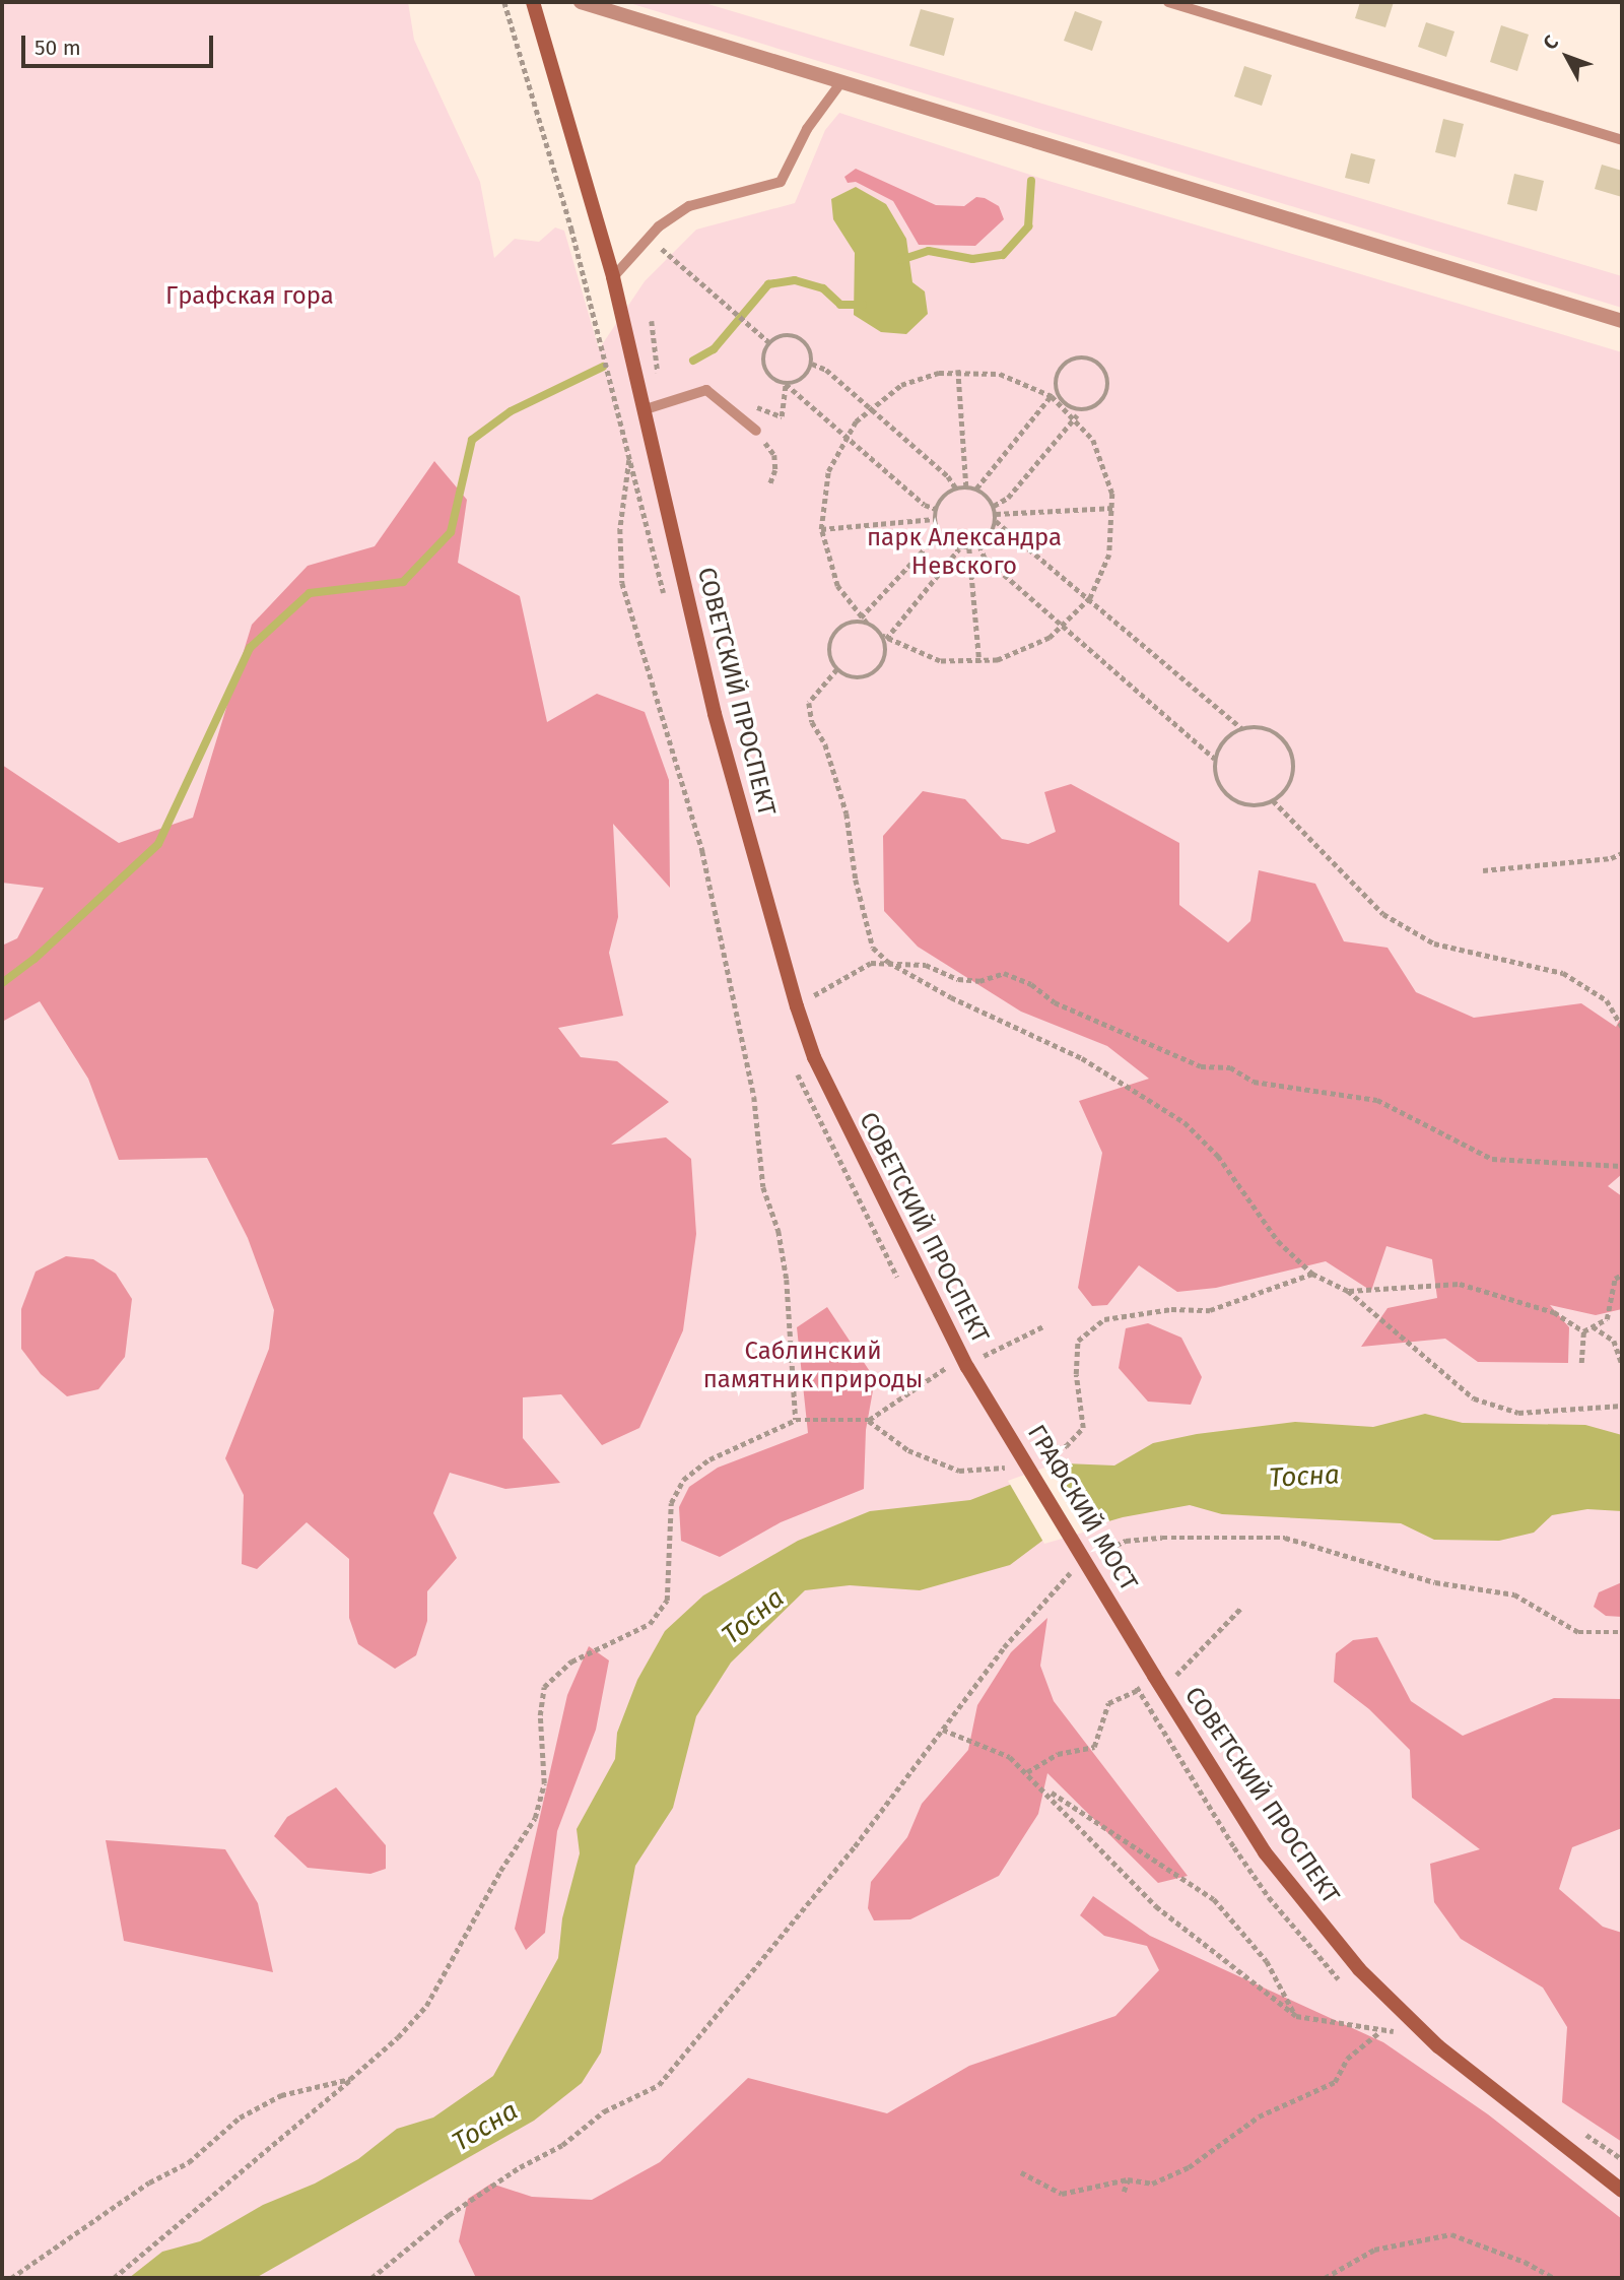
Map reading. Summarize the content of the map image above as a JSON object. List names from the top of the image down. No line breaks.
{"streets":{"main road":["СОВЕТСКИЙ ПРОСПЕКТ","ГРАФСКИЙ МОСТ"]},"crossings":[["СОВЕТСКИЙ ПРОСПЕКТ","ГРАФСКИЙ МОСТ"]],"water":["Тосна"],"parks":["Графская гора","парк Александра Невского","Саблинский памятник природы"],"scale_bar":"50 m","north":"top left"}
